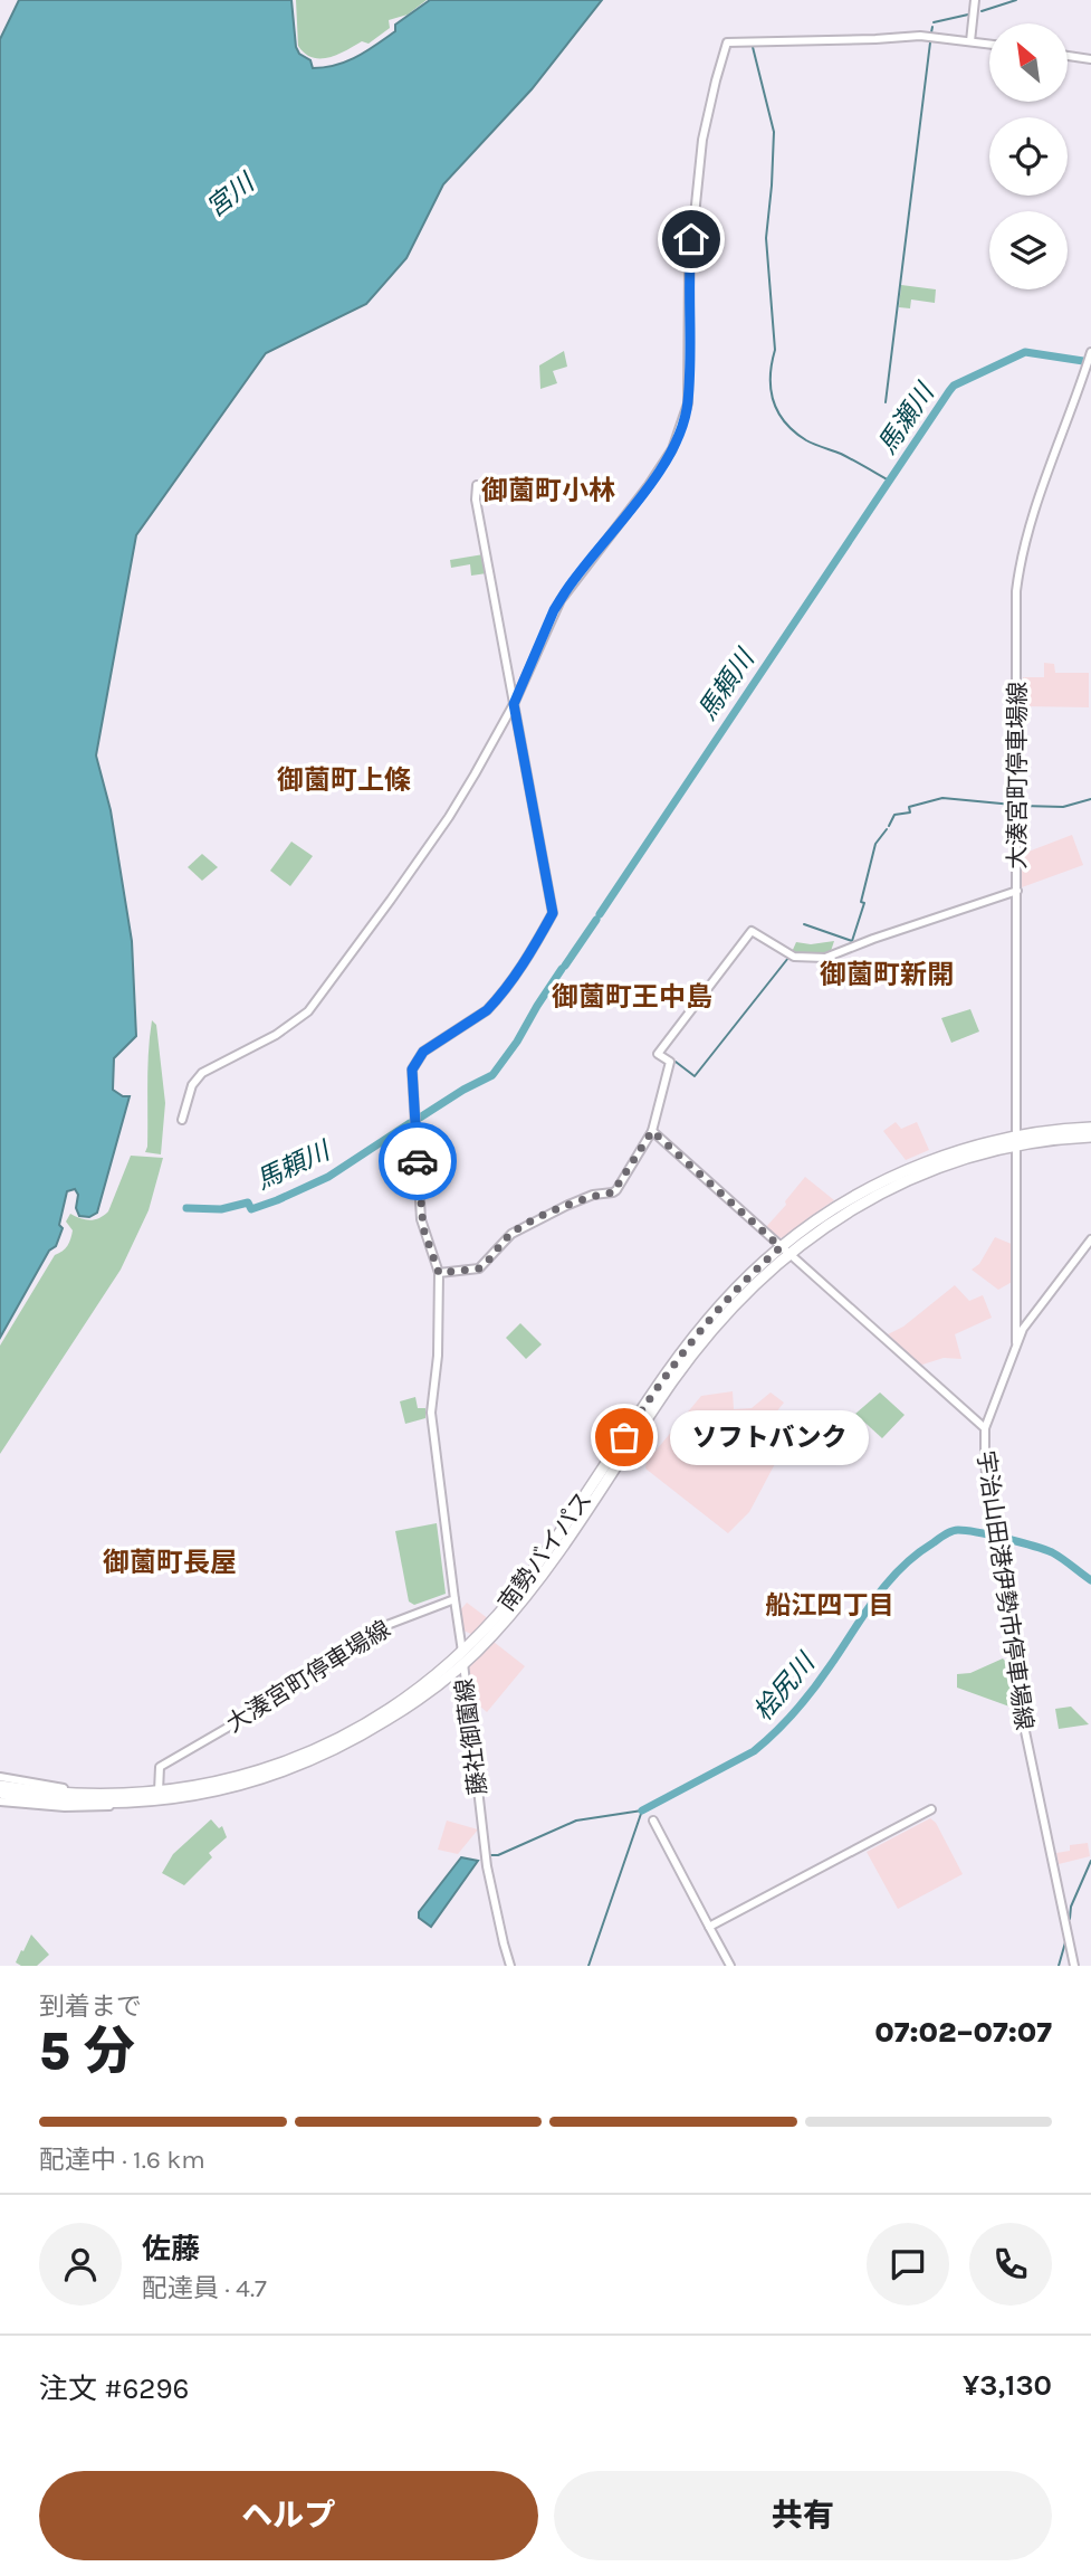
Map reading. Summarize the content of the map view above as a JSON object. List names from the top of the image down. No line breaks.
{"streets":{"highway":["南勢バイパス"],"street":["大湊宮町停車場線","宇治山田港伊勢市停車場線","藤社御薗線"]},"crossings":[["大湊宮町停車場線","南勢バイパス"],["大湊宮町停車場線","藤社御薗線"],["南勢バイパス","藤社御薗線"]],"districts":["御薗町小林","御薗町上條","御薗町新開","御薗町王中島","御薗町長屋","船江四丁目"],"water":["宮川","馬瀬川","馬頼川","桧尻川"],"places":["ソフトバンク"],"north":"top left","page":{"bubble":"ソフトバンク","heading":["5 分","到着まで","07:02–07:07"],"panel":["佐藤","配達員 · 4.7","注文 #6296","¥3,130"],"bar":"配達中 · 1.6 km","buttons":["ヘルプ","共有"]}}
